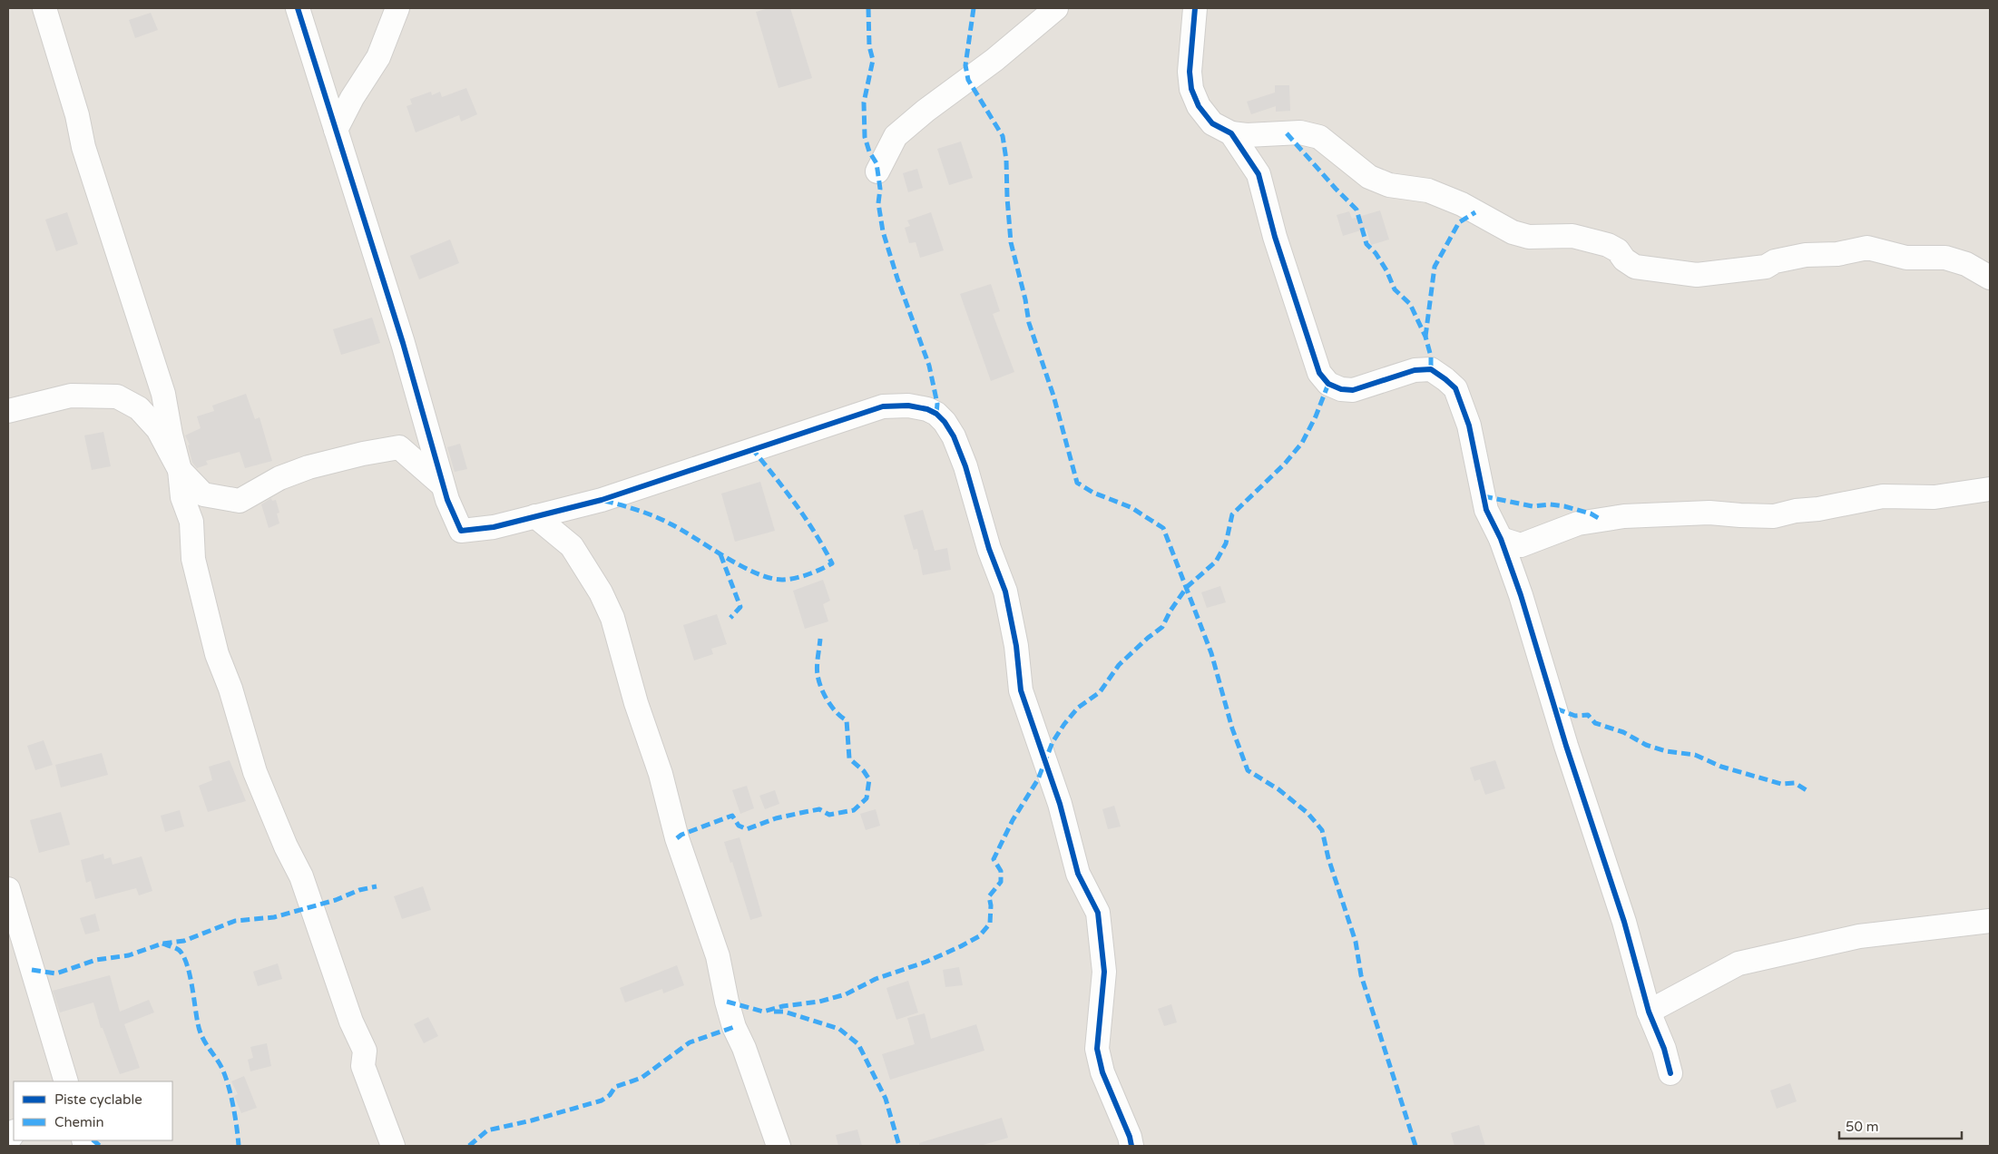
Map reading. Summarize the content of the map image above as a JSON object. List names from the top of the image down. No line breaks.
{"legend":["Piste cyclable","Chemin"],"scale_bar":"50 m"}
